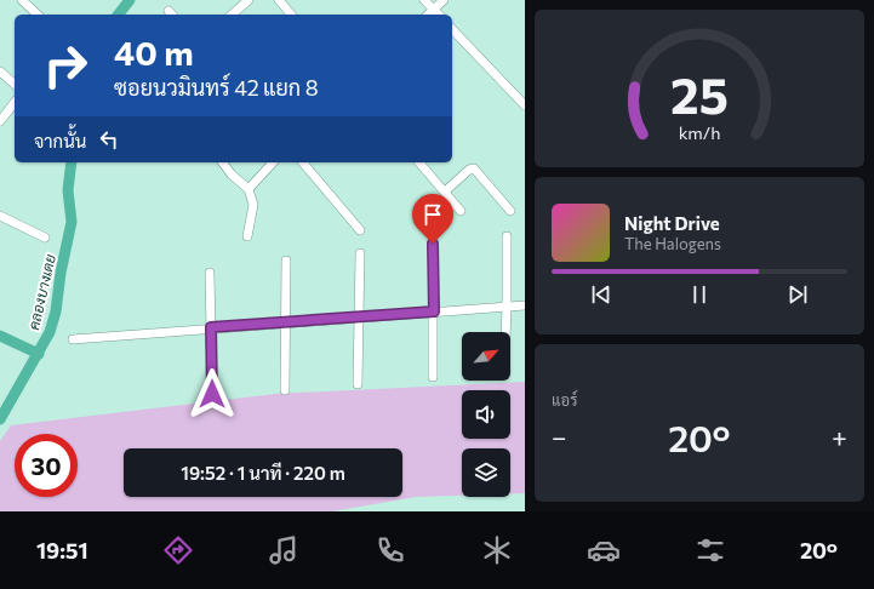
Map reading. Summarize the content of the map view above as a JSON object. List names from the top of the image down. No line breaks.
{"water":["คลองบางเตย"],"north":"top right","page":{"turn":["40 m","ซอยนวมินทร์ 42 แยก 8"],"then":"จากนั้น","song":["Night Drive","The Halogens"],"tile":"แอร์","heat":["−","20°","+"],"limit":"30","trip":"19:52 · 1 นาที · 220 m","tabs":["19:51","20°"],"gauge":["25","km/h"]}}
